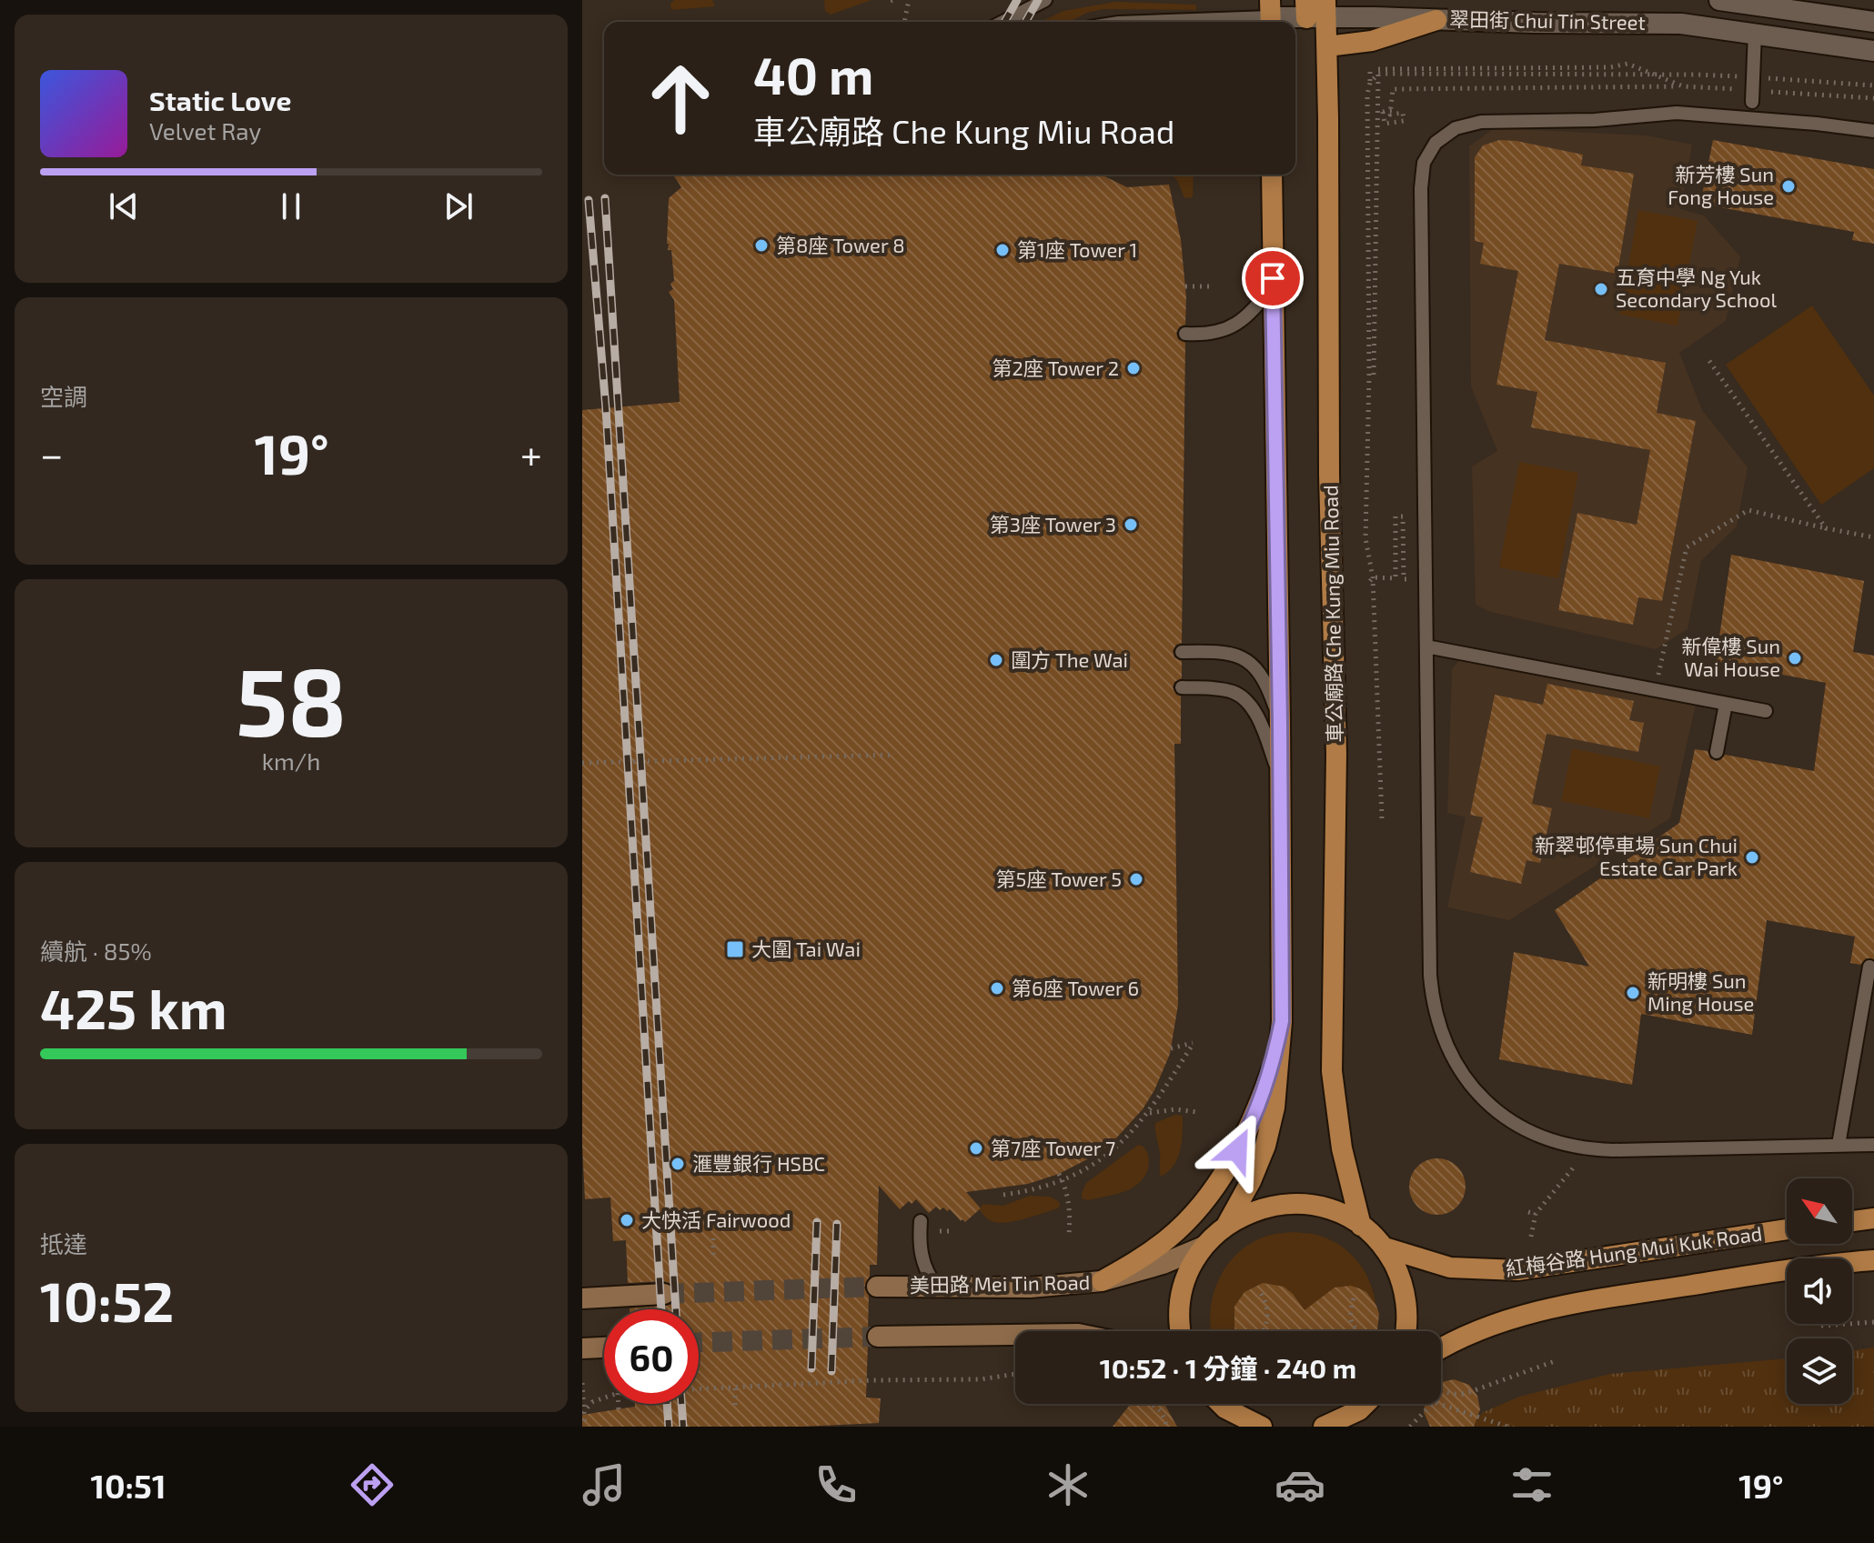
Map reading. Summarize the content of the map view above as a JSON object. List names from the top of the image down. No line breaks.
{"streets":{"main road":["車公廟路 Che Kung Miu Road","紅梅谷路 Hung Mui Kuk Road","美田路 Mei Tin Road"],"street":["翠田街 Chui Tin Street"]},"crossings":[["翠田街 Chui Tin Street","車公廟路 Che Kung Miu Road"]],"places":{"other":["新芳樓 Sun Fong House","第8座 Tower 8","第1座 Tower 1","五育中學 Ng Yuk Secondary School","第2座 Tower 2","第3座 Tower 3","新偉樓 Sun Wai House","圍方 The Wai","新翠邨停車場 Sun Chui Estate Car Park","第5座 Tower 5","第6座 Tower 6","新明樓 Sun Ming House","第7座 Tower 7","滙豐銀行 HSBC","大快活 Fairwood"],"transit":["大圍 Tai Wai"]},"north":"top left","page":{"turn":["40 m","車公廟路 Che Kung Miu Road"],"song":["Static Love","Velvet Ray"],"tile":["空調",["58","km/h"],["續航 · 85%","425 km"],["抵達","10:52"]],"heat":["−","19°","+"],"limit":"60","trip":"10:52 · 1 分鐘 · 240 m","tabs":["10:51","19°"]}}
